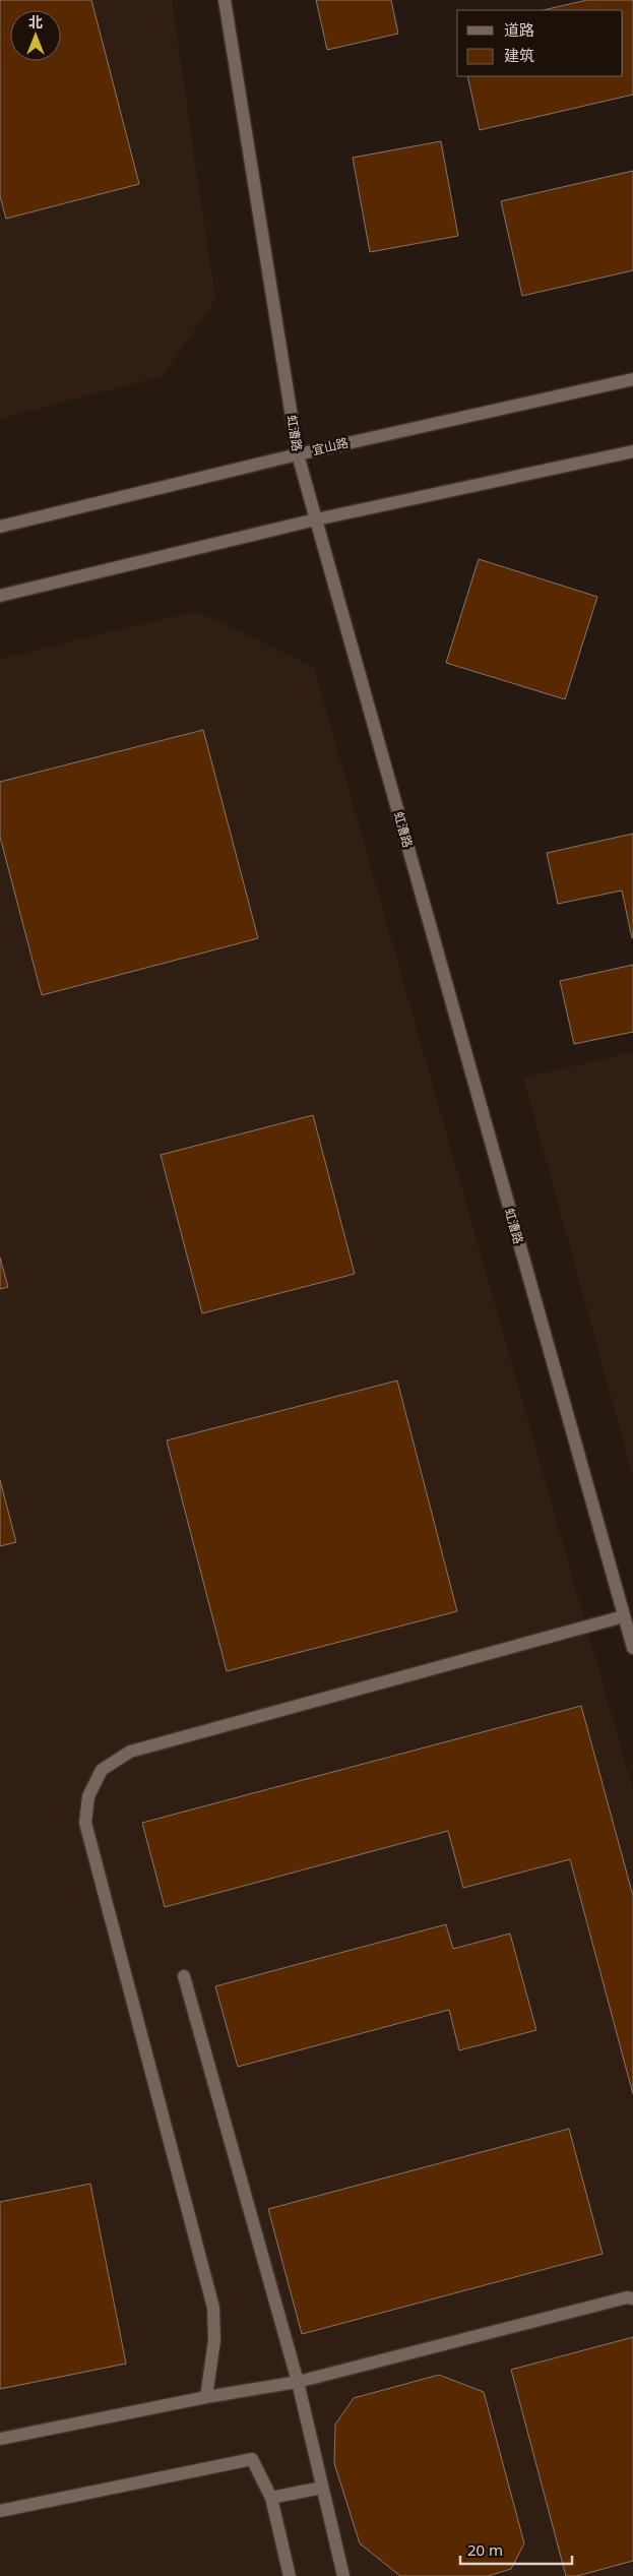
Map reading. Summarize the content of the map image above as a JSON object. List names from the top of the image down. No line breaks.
{"streets":{"main road":["虹漕路","宜山路"]},"crossings":[["虹漕路","宜山路"]],"legend":["道路","建筑"],"scale_bar":"20 m","north":"top"}
